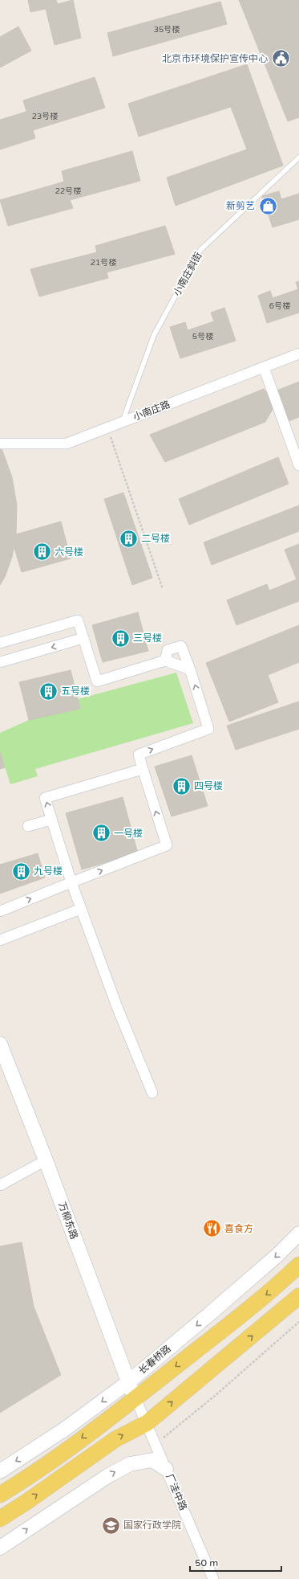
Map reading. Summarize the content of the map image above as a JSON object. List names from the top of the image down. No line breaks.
{"streets":{"main road":["长春桥路"],"street":["小南庄路","万柳东路","厂洼中路"],"lane":["小南庄斜街"]},"crossings":[["小南庄斜街","小南庄路"],["万柳东路","长春桥路"],["万柳东路","厂洼中路"],["长春桥路","厂洼中路"]],"one_way":["长春桥路"],"places":{"public building":["北京市环境保护宣传中心"],"shop":["新剪艺"],"building":["二号楼","六号楼","三号楼","五号楼","四号楼","一号楼","九号楼"],"restaurant":["喜食方"],"school or university":["国家行政学院"]},"house_numbers":["35号楼","23号楼","22号楼","21号楼","6号楼","5号楼"],"scale_bar":"50 m"}
